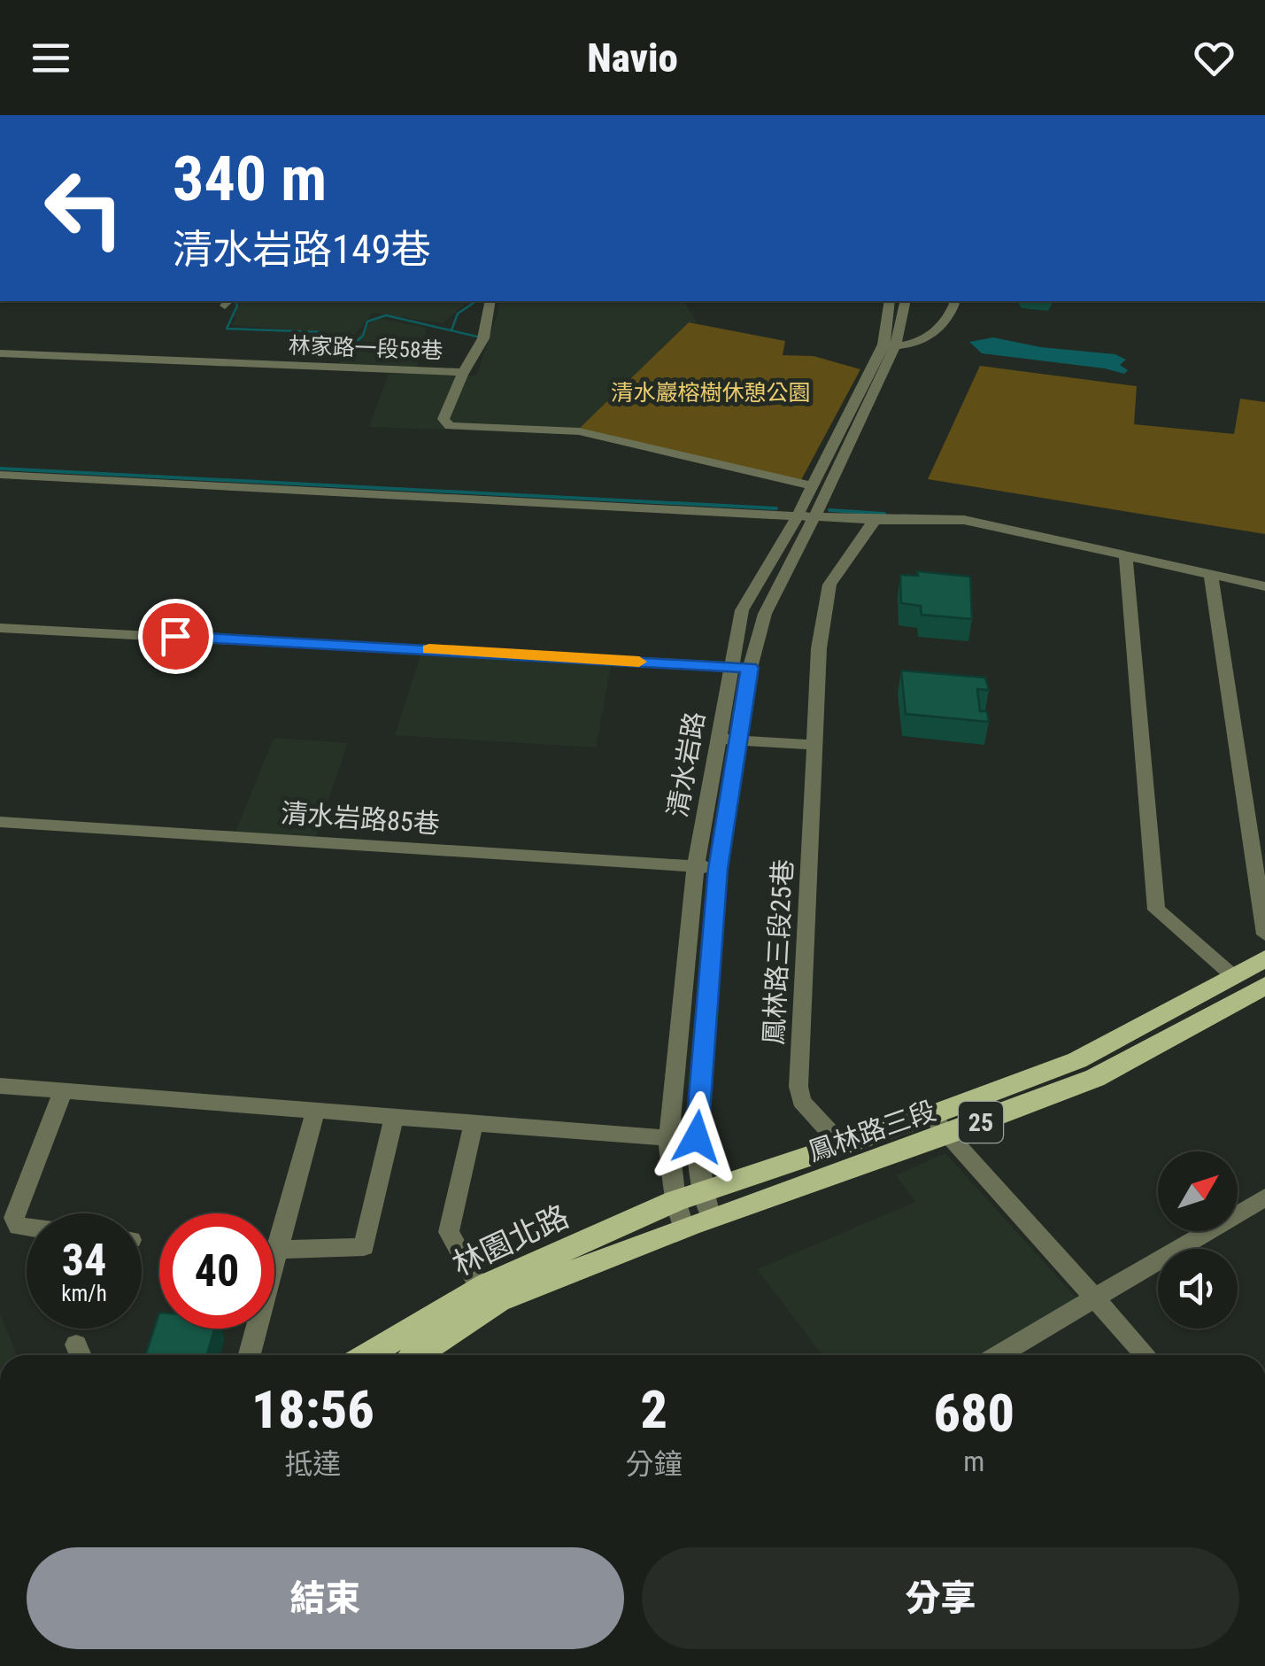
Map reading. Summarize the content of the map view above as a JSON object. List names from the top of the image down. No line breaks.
{"streets":{"main road":["25","鳳林路三段","林園北路"],"street":["林家路一段58巷","清水岩路","清水岩路85巷","鳳林路三段25巷"]},"crossings":[["林家路一段58巷","清水岩路"],["清水岩路","清水岩路85巷"],["清水岩路","鳳林路三段"],["清水岩路","林園北路"],["鳳林路三段25巷","鳳林路三段"],["鳳林路三段","林園北路"]],"parks":["清水巖榕樹休憩公園"],"north":"top right","page":{"header":"Navio","turn":["340 m","清水岩路149巷"],"speed":"34 km/h","limit":"40","eta":["18:56","抵達","2","分鐘","680","m"],"buttons":["結束","分享"]}}
